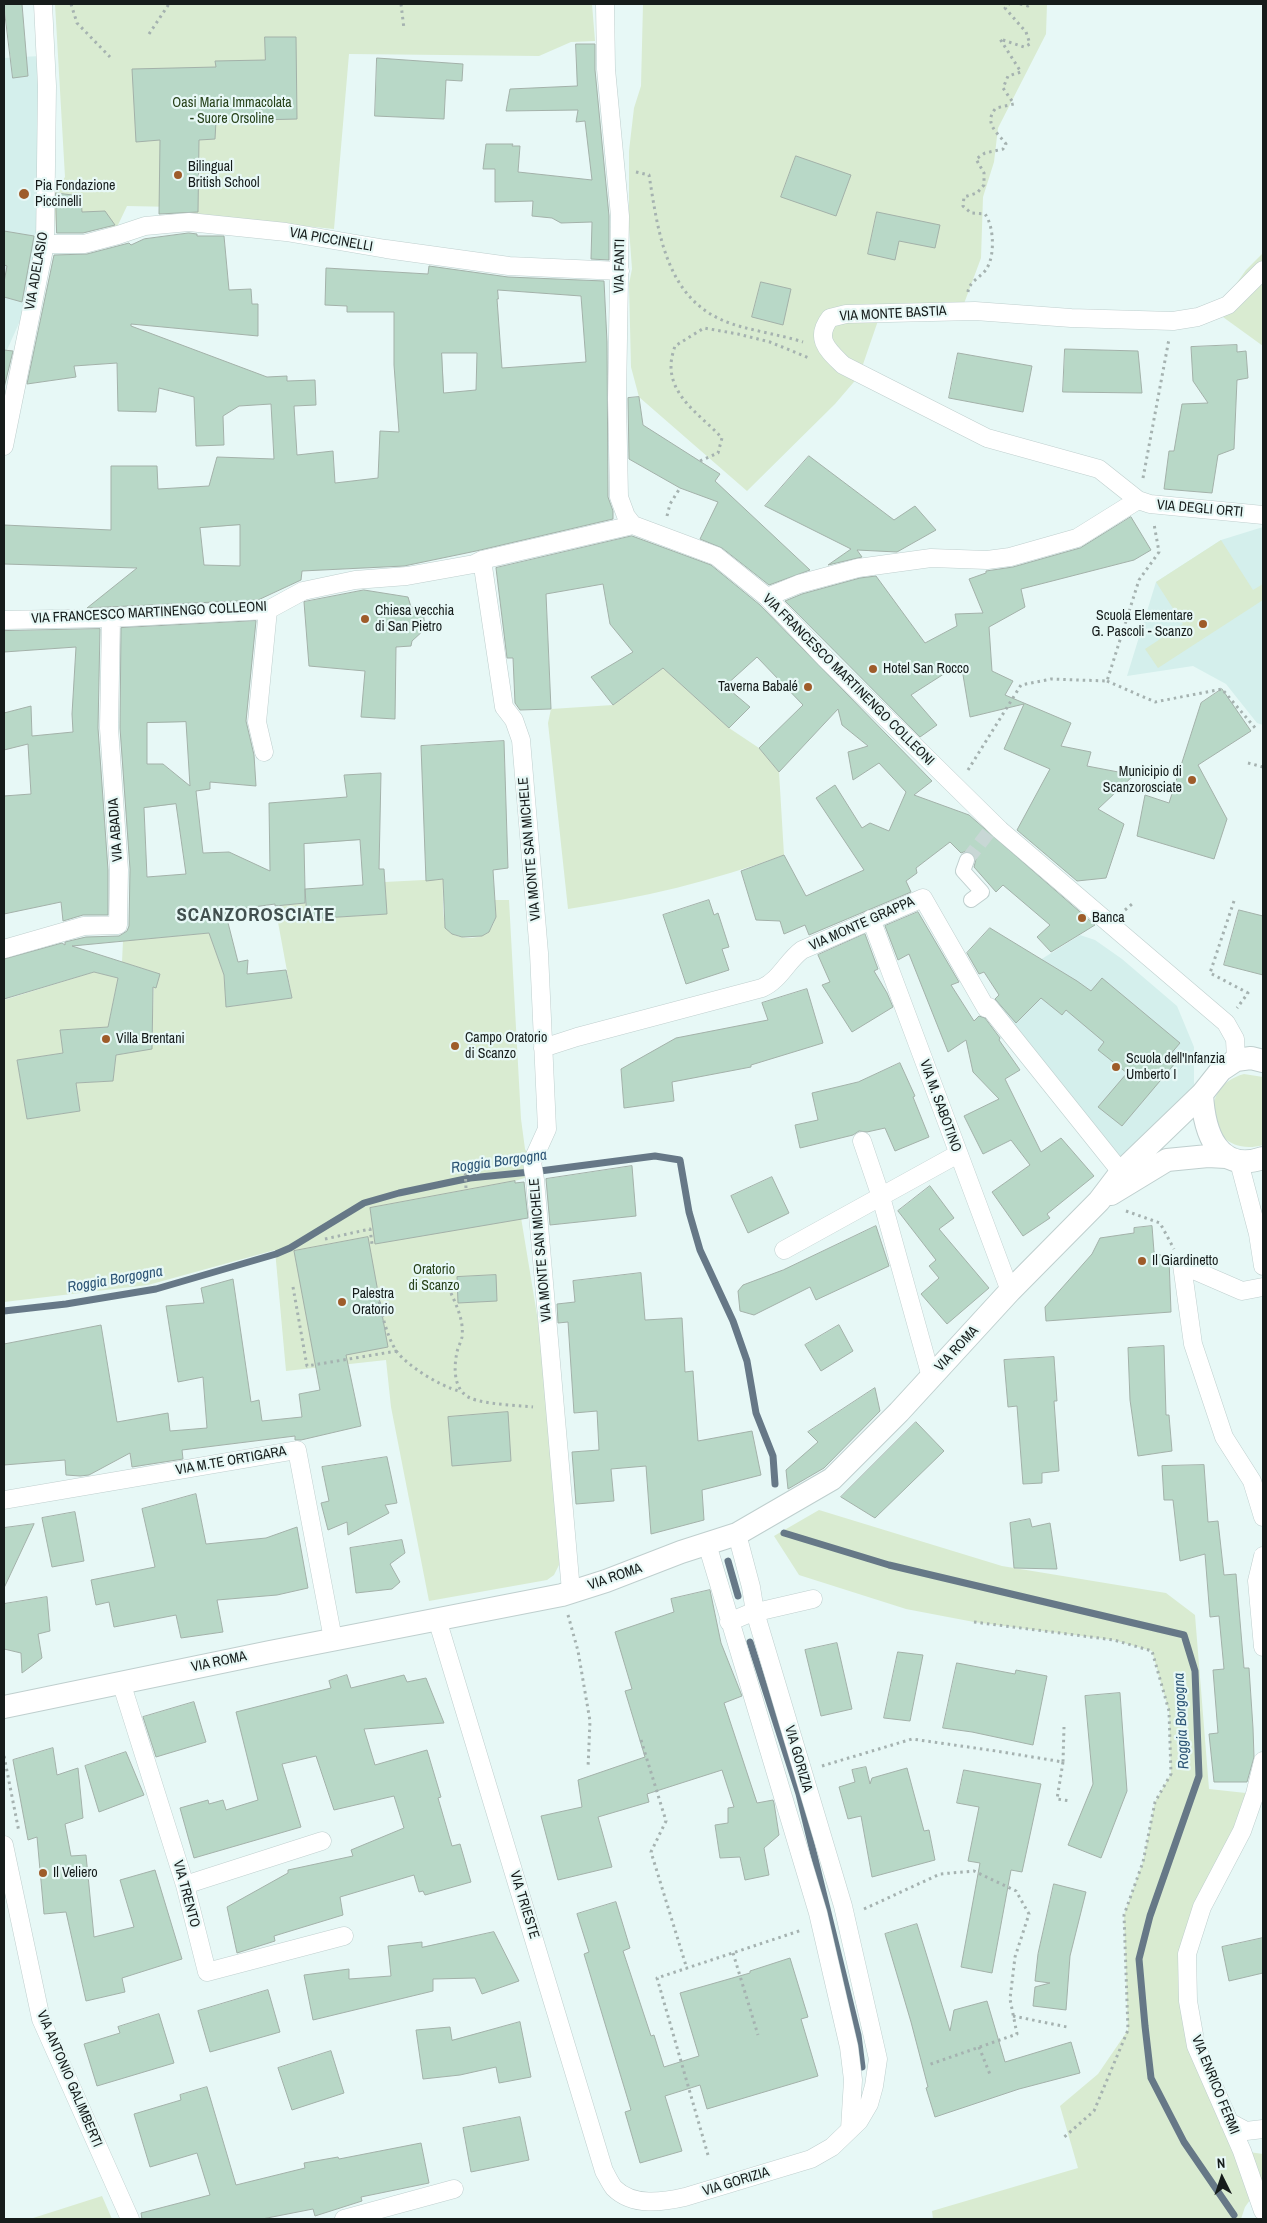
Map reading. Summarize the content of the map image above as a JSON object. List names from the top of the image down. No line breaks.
{"streets":{"street":["VIA PICCINELLI","VIA FANTI","VIA ADELASIO","VIA MONTE BASTIA","VIA DEGLI ORTI","VIA FRANCESCO MARTINENGO COLLEONI","VIA ABADIA","VIA MONTE SAN MICHELE","VIA MONTE GRAPPA","VIA M. SABOTINO","VIA ROMA","VIA M.TE ORTIGARA","VIA GORIZIA","VIA TRENTO","VIA TRIESTE","VIA ANTONIO GALIMBERTI","VIA ENRICO FERMI"]},"crossings":[["VIA PICCINELLI","VIA FANTI"],["VIA PICCINELLI","VIA ADELASIO"],["VIA FANTI","VIA FRANCESCO MARTINENGO COLLEONI"],["VIA FRANCESCO MARTINENGO COLLEONI","VIA ABADIA"],["VIA FRANCESCO MARTINENGO COLLEONI","VIA MONTE SAN MICHELE"],["VIA FRANCESCO MARTINENGO COLLEONI","VIA ROMA"],["VIA MONTE SAN MICHELE","VIA MONTE GRAPPA"],["VIA MONTE SAN MICHELE","VIA ROMA"],["VIA MONTE GRAPPA","VIA M. SABOTINO"],["VIA MONTE GRAPPA","VIA ROMA"],["VIA M. SABOTINO","VIA ROMA"],["VIA ROMA","VIA M.TE ORTIGARA"],["VIA ROMA","VIA GORIZIA"],["VIA ROMA","VIA TRENTO"],["VIA ROMA","VIA TRIESTE"],["VIA GORIZIA","VIA TRIESTE"]],"districts":["SCANZOROSCIATE"],"water":["Roggia Borgogna"],"parks":["Oasi Maria Immacolata - Suore Orsoline","Oratorio di Scanzo"],"places":["Bilingual British School","Pia Fondazione Piccinelli","Chiesa vecchia di San Pietro","Scuola Elementare G. Pascoli - Scanzo","Hotel San Rocco","Taverna Babalé","Municipio di Scanzorosciate","Banca","Villa Brentani","Campo Oratorio di Scanzo","Scuola dell'Infanzia Umberto I","Il Giardinetto","Palestra Oratorio","Il Veliero"],"north":"top"}
